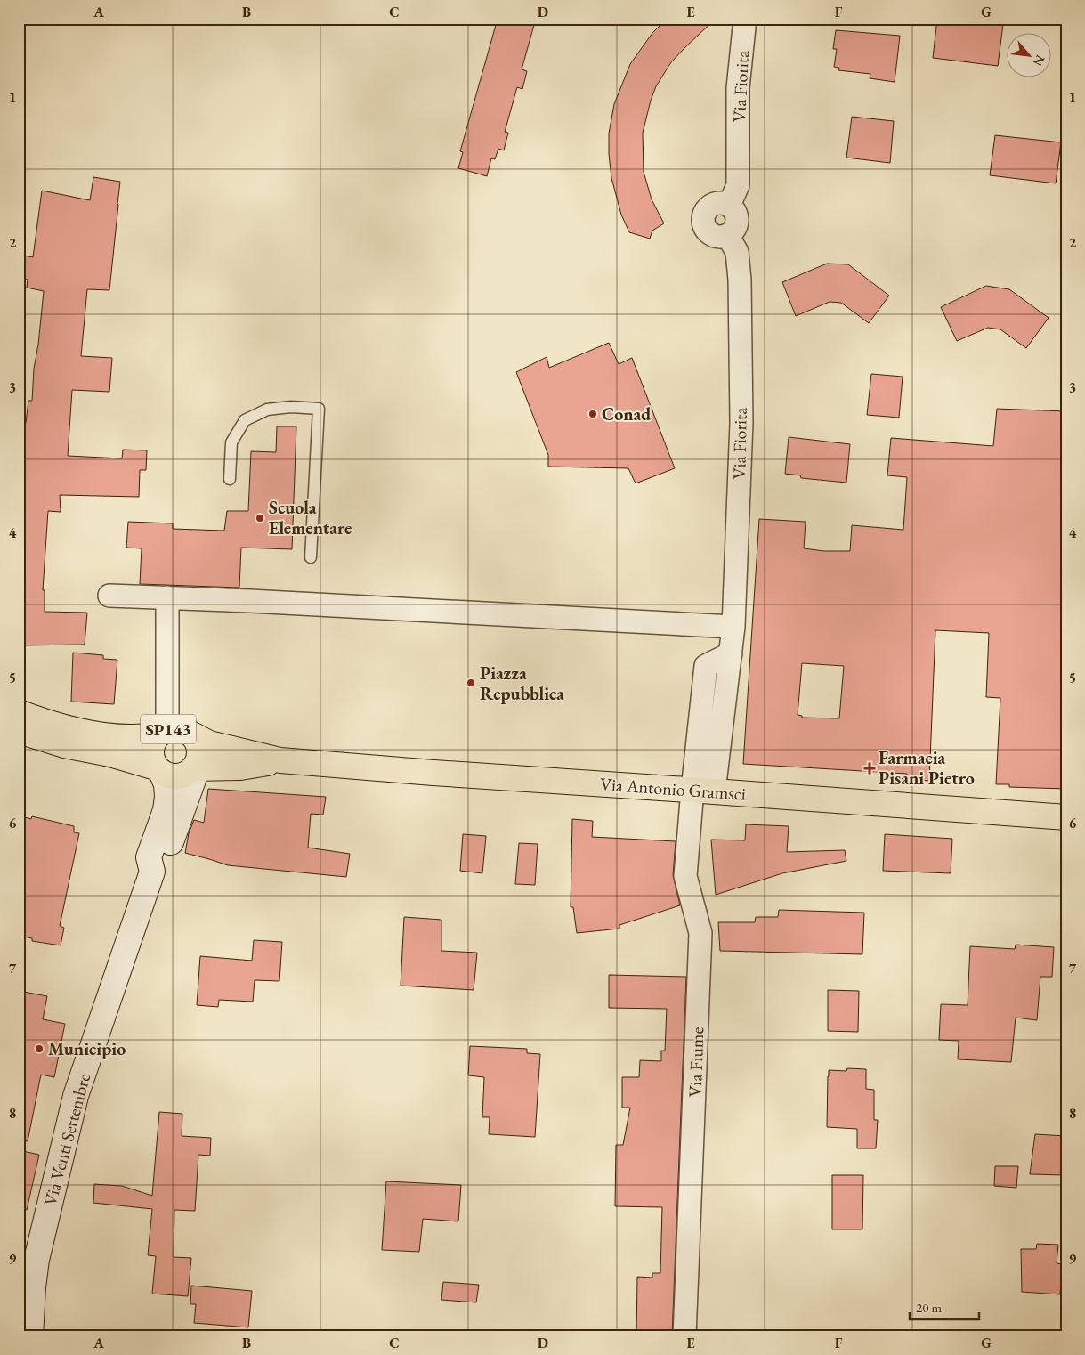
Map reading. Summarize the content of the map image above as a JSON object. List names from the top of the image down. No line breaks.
{"streets":{"main road":["SP143","Via Antonio Gramsci"],"street":["Via Fiorita","Via Fiume","Via Venti Settembre"]},"crossings":[["Via Fiorita","Via Antonio Gramsci"],["Via Fiorita","Via Fiume"],["SP143","Via Antonio Gramsci"],["SP143","Via Venti Settembre"],["Via Antonio Gramsci","Via Fiume"],["Via Antonio Gramsci","Via Venti Settembre"]],"places":{"other":["Conad","Scuola Elementare","Piazza Repubblica","Municipio"],"health":["Farmacia Pisani Pietro"]},"scale_bar":"20 m","north":"bottom right","grid":{"columns":["A","B","C","D","E","F","G"],"rows":["1","2","3","4","5","6","7","8","9"]}}
